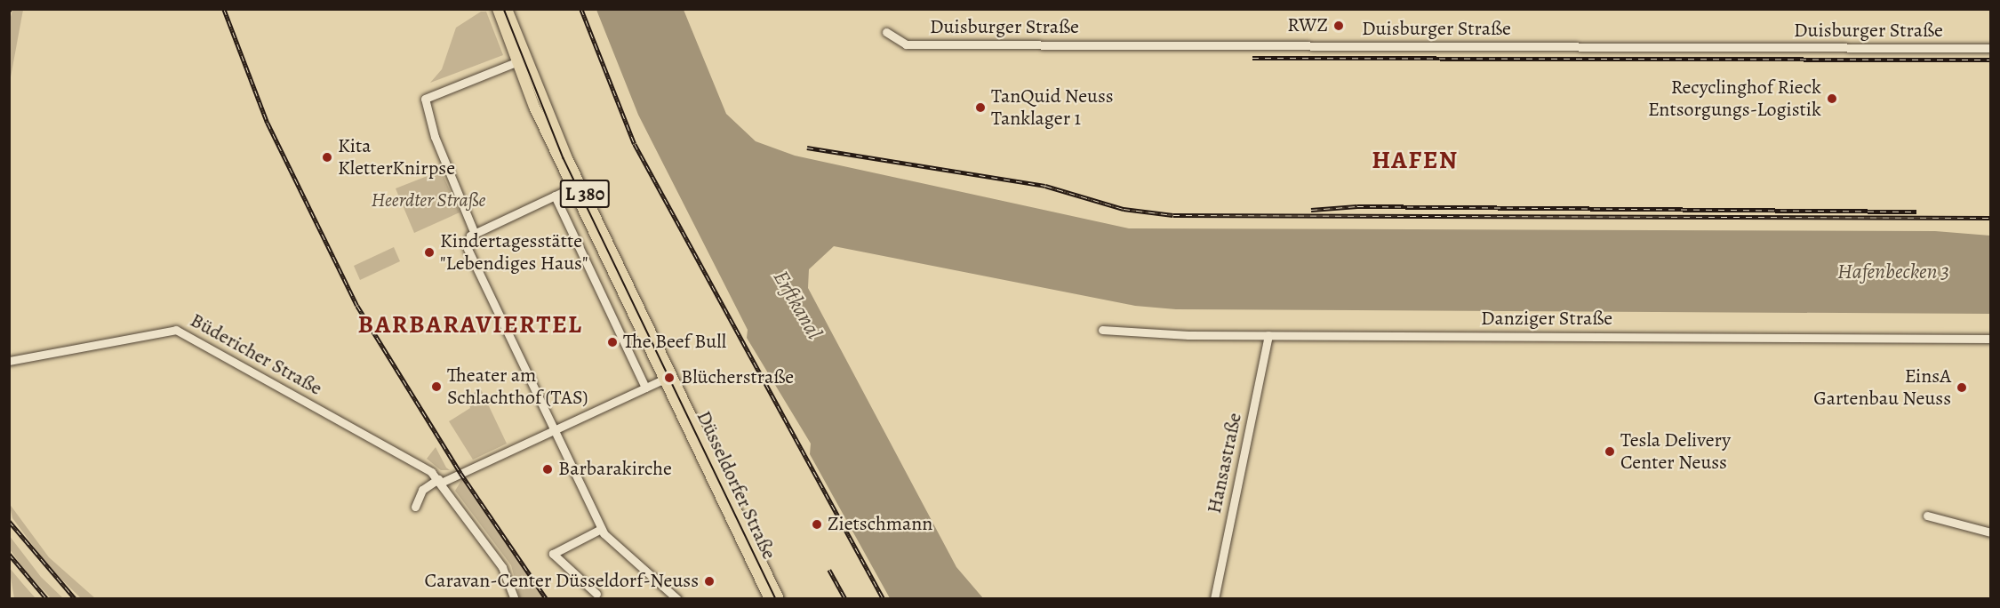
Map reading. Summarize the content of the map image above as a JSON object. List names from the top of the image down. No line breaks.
{"streets":{"main road":["L 380","Düsseldorfer Straße"],"street":["Duisburger Straße","Danziger Straße","Büdericher Straße","Hansastraße"]},"crossings":[["Danziger Straße","Hansastraße"]],"districts":["HAFEN","BARBARAVIERTEL"],"water":["Hafenbecken 3","Erftkanal"],"parks":["Heerdter Straße"],"places":["RWZ","Recyclinghof Rieck Entsorgungs-Logistik","TanQuid Neuss Tanklager 1","Kita KletterKnirpse","Kindertagesstätte \"Lebendiges Haus\"","The Beef Bull","Blücherstraße","Theater am Schlachthof (TAS)","EinsA Gartenbau Neuss","Tesla Delivery Center Neuss","Barbarakirche","Zietschmann","Caravan-Center Düsseldorf-Neuss"]}
